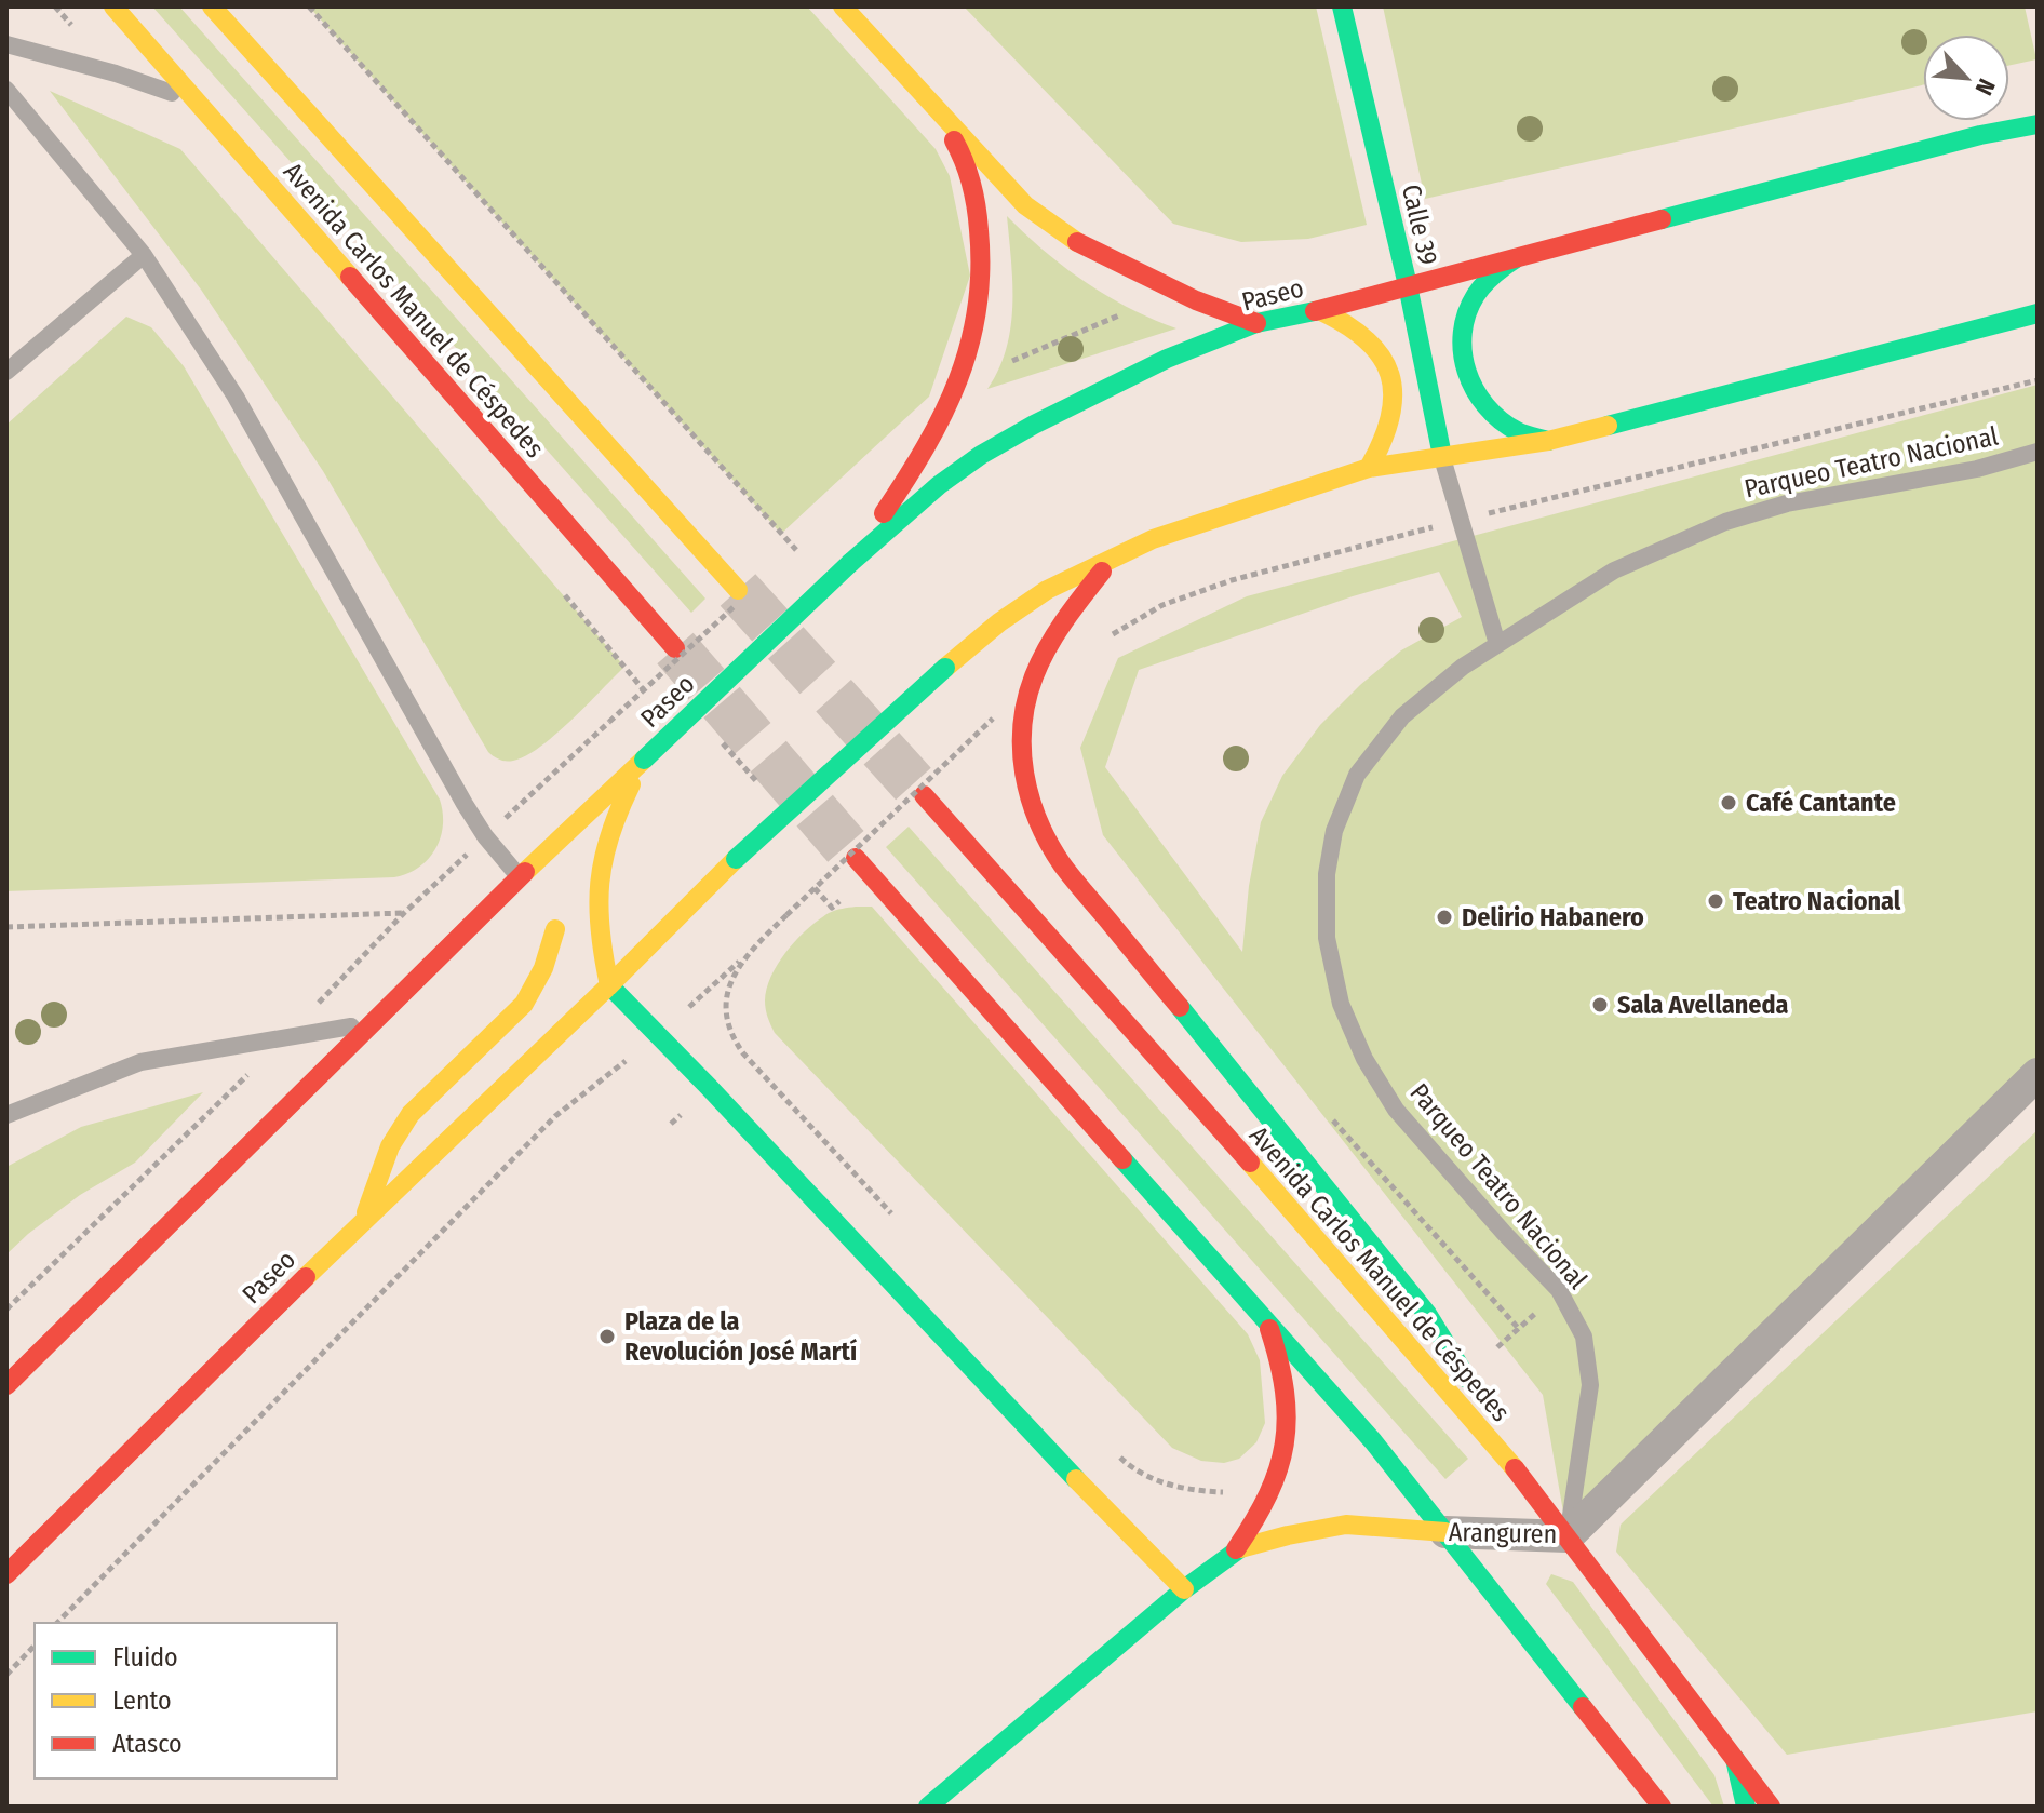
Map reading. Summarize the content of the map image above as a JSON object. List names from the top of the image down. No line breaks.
{"streets":{"main road":["Calle 39","Paseo","Avenida Carlos Manuel de Céspedes","Aranguren"],"lane":["Parqueo Teatro Nacional"]},"crossings":[["Calle 39","Paseo"],["Avenida Carlos Manuel de Céspedes","Parqueo Teatro Nacional"],["Avenida Carlos Manuel de Céspedes","Aranguren"],["Parqueo Teatro Nacional","Aranguren"]],"places":["Café Cantante","Teatro Nacional","Delirio Habanero","Sala Avellaneda","Plaza de la Revolución José Martí"],"legend":["Fluido","Lento","Atasco"],"north":"bottom right"}
